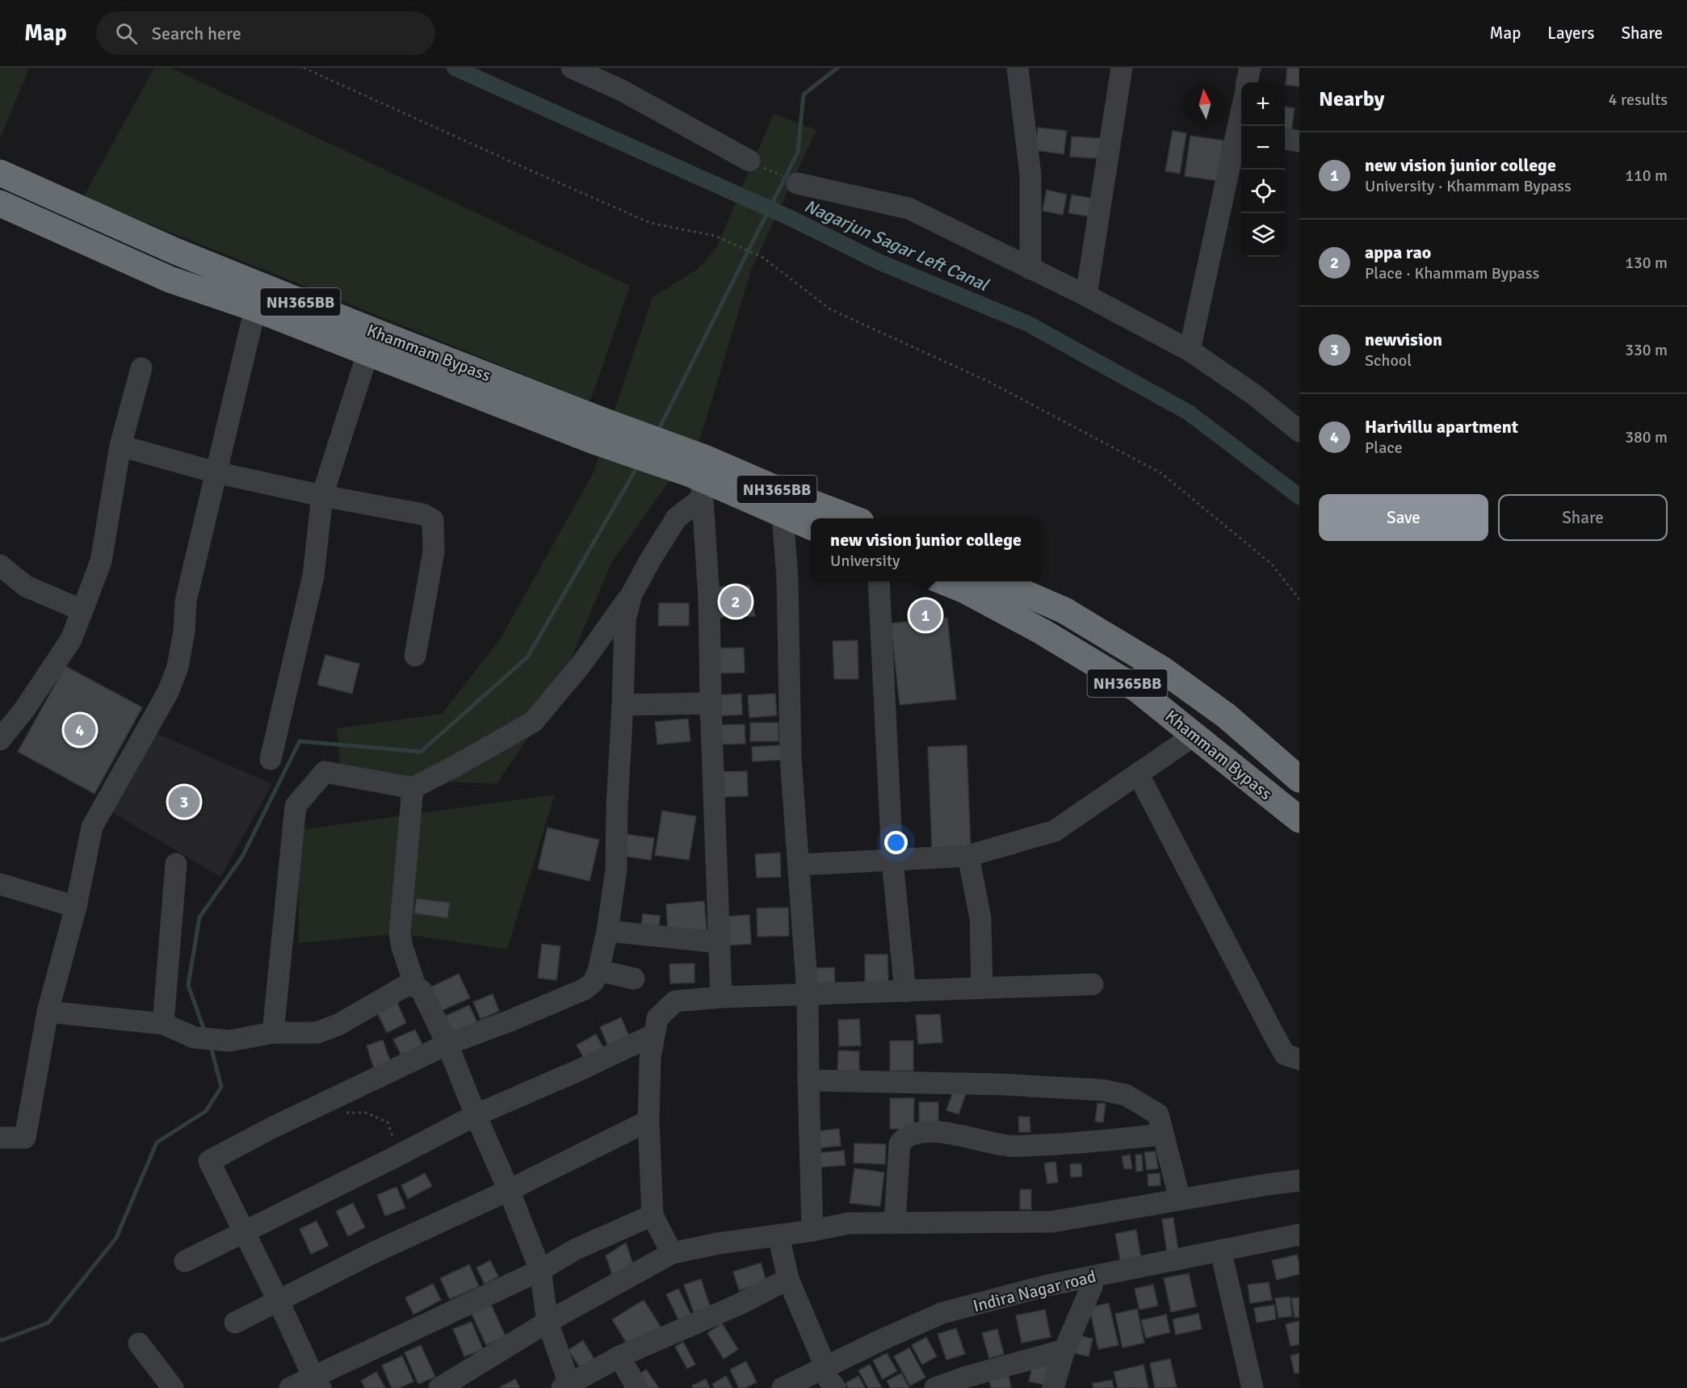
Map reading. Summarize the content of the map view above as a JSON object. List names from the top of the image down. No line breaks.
{"streets":{"highway":["NH365BB","Khammam Bypass"],"street":["Indira Nagar road"]},"water":["Nagarjun Sagar Left Canal"],"north":"top","page":{"header":"Map","search":"Search here","nav":["Map","Layers","Share"],"heading":["Nearby","4 results"],"map_buttons":["+","−"],"list":[{"mark":"1","name":"new vision junior college","note":"University · Khammam Bypass","value":"110 m"},{"mark":"2","name":"appa rao","note":"Place · Khammam Bypass","value":"130 m"},{"mark":"3","name":"newvision","note":"School","value":"330 m"},{"mark":"4","name":"Harivillu apartment","note":"Place","value":"380 m"}],"buttons":["Save","Share"],"popup":["new vision junior college","University"],"pins":["2","1","4","3"]}}
